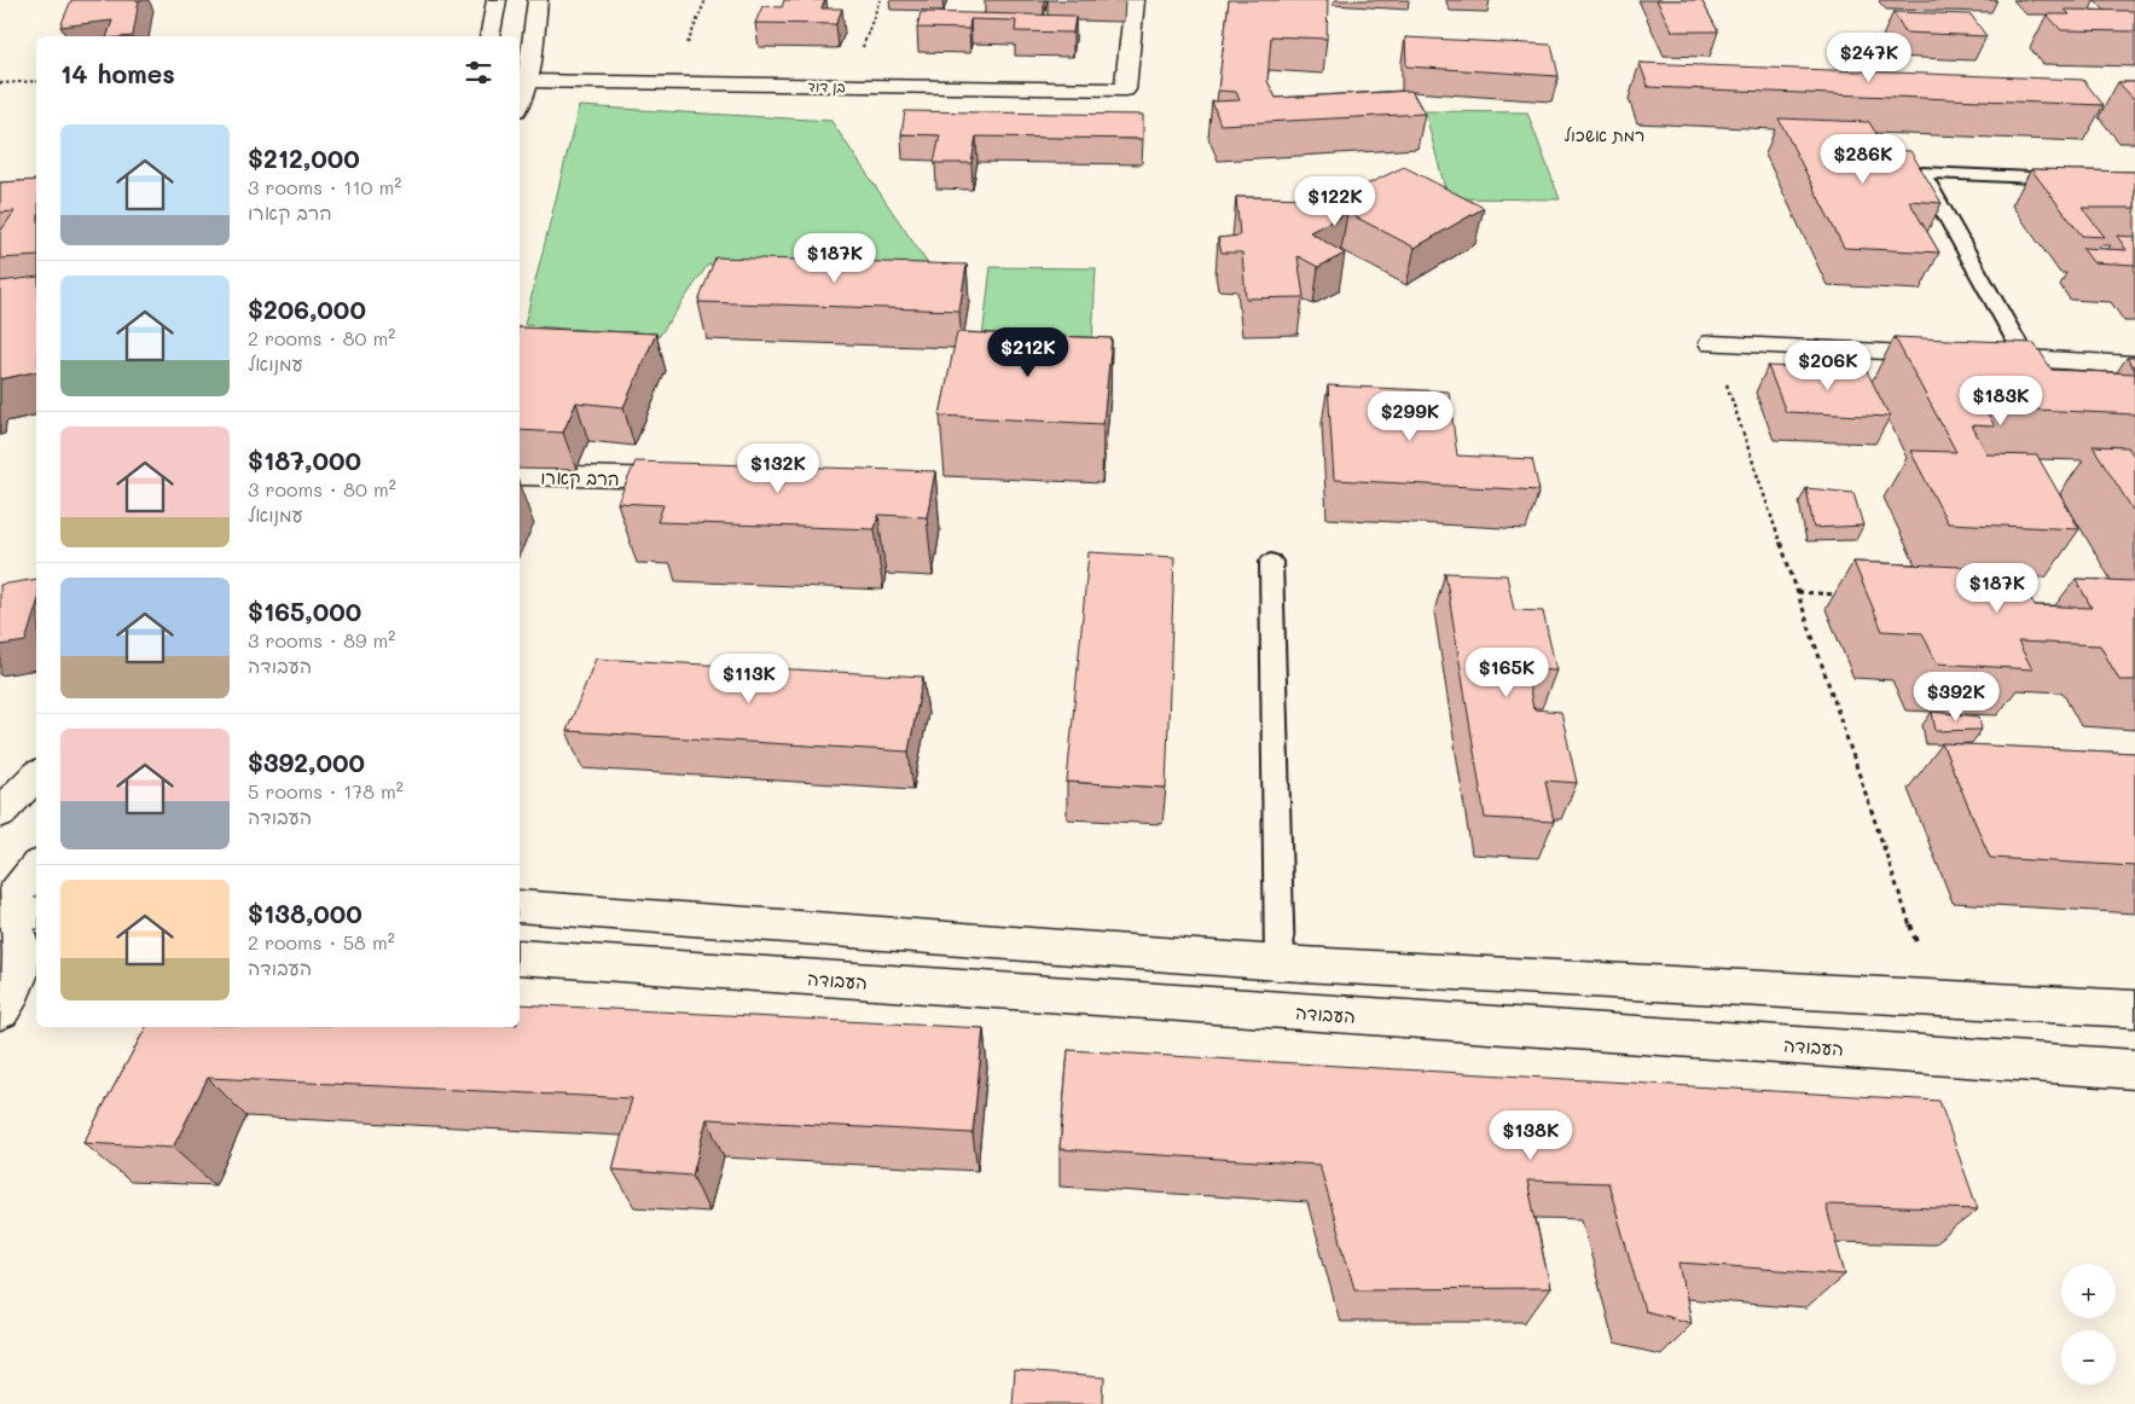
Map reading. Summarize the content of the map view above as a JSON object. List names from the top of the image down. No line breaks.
{"streets":{"street":["בן דוד","הרב קארו","העבודה"]},"districts":["רמת אשכול"],"page":{"price":["$247K","$286K","$122K","$187K","$212K","$206K","$183K","$299K","$132K","$187K","$165K","$113K","$392K","$138K"],"heading":"14 homes","list":[{"name":"$212,000","note":"3 rooms · 110 m² · הרב קארו"},{"name":"$206,000","note":"2 rooms · 80 m² · עמנואל"},{"name":"$187,000","note":"3 rooms · 80 m² · עמנואל"},{"name":"$165,000","note":"3 rooms · 89 m² · העבודה"},{"name":"$392,000","note":"5 rooms · 178 m² · העבודה"},{"name":"$138,000","note":"2 rooms · 58 m² · העבודה"}],"map_buttons":["+","−"]}}
